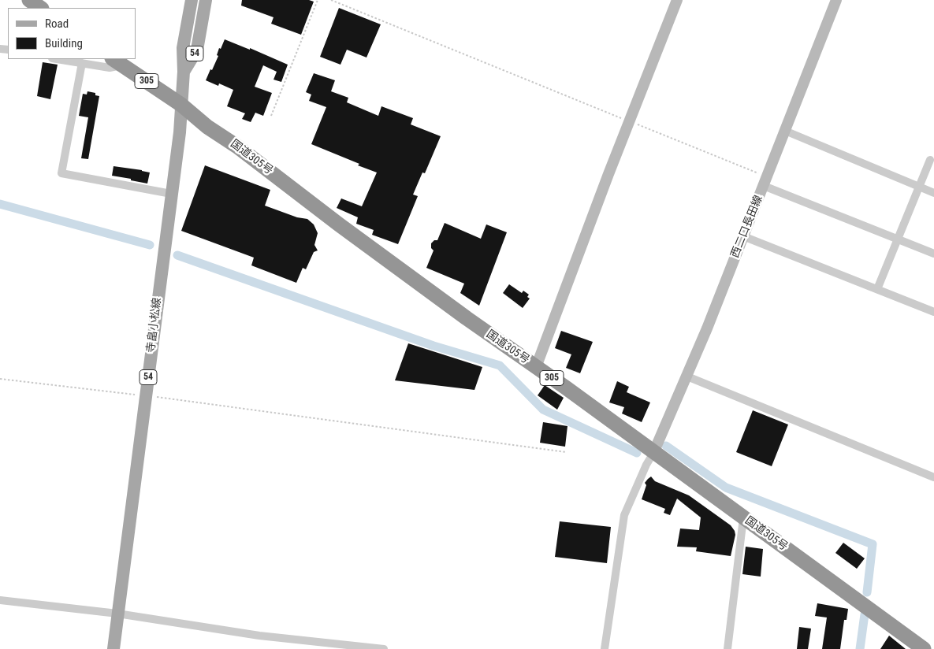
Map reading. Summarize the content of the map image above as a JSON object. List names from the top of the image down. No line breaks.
{"streets":{"highway":["305","国道305号"],"main road":["54","西二口長田線","寺畠小松線"]},"crossings":[["国道305号","西二口長田線"],["国道305号","寺畠小松線"]],"legend":["Road","Building"]}
